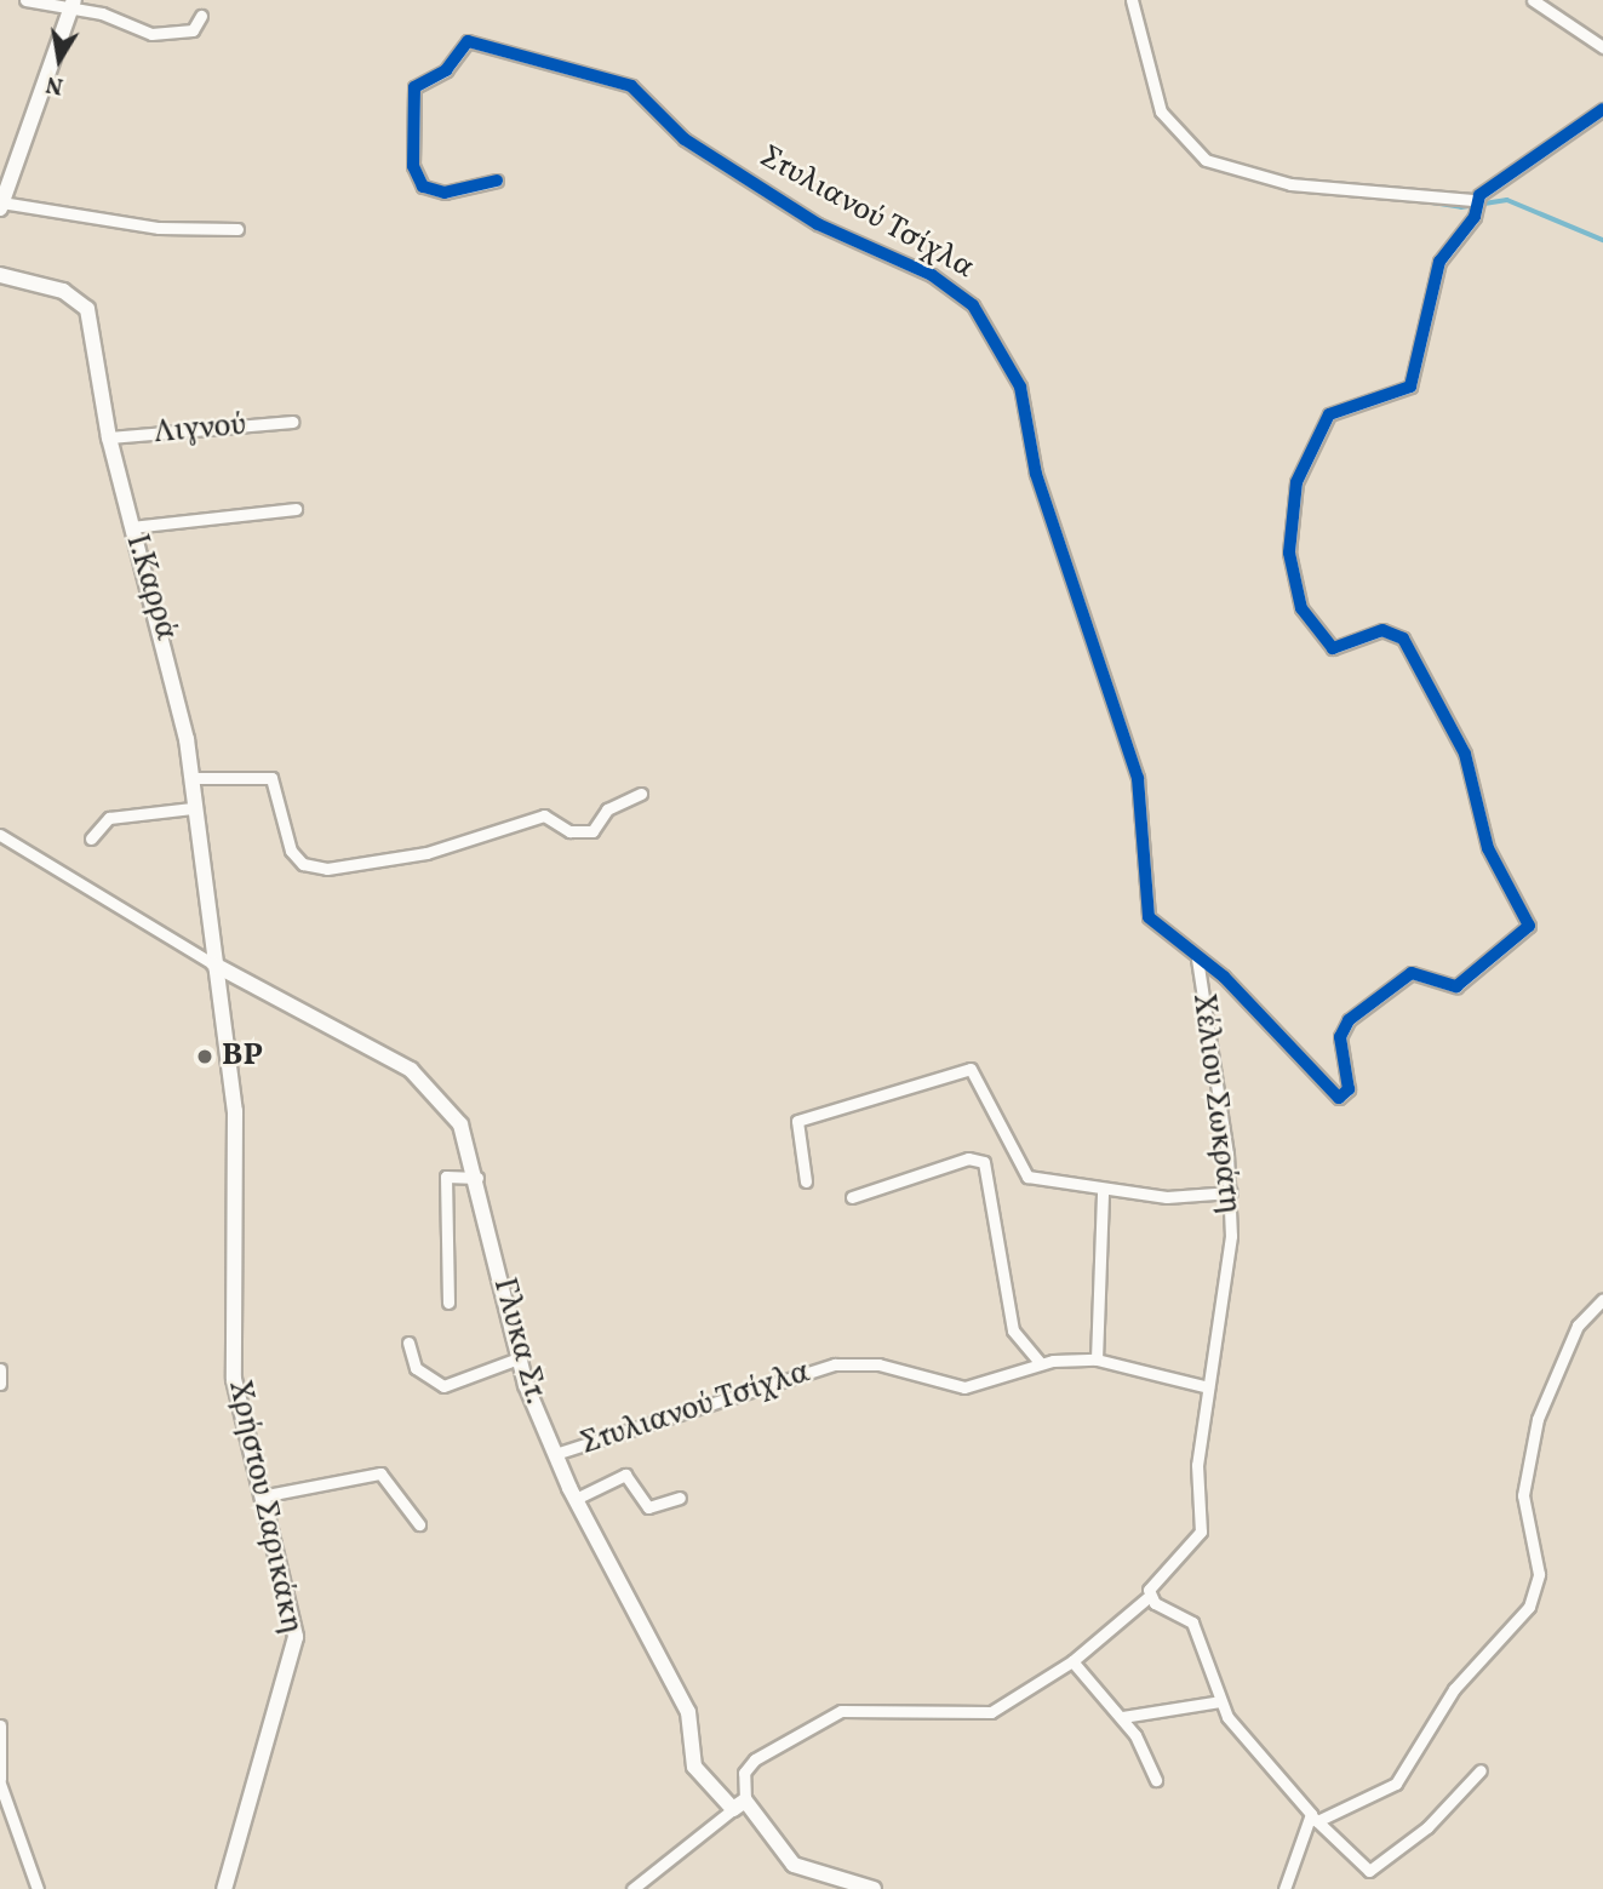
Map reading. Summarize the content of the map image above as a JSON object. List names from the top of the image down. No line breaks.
{"streets":{"main road":["Ι.Καρρά","Γλυκα Στ.","Χρήστου Σαρικάκη"],"street":["Στυλιανού Τσίχλα","Λιγνού","Χέλιου Σωκράτη"]},"crossings":[["Στυλιανού Τσίχλα","Χέλιου Σωκράτη"],["Στυλιανού Τσίχλα","Γλυκα Στ."],["Λιγνού","Ι.Καρρά"],["Ι.Καρρά","Γλυκα Στ."],["Ι.Καρρά","Χρήστου Σαρικάκη"],["Χέλιου Σωκράτη","Γλυκα Στ."],["Γλυκα Στ.","Χρήστου Σαρικάκη"]],"places":["BP"],"north":"bottom"}
